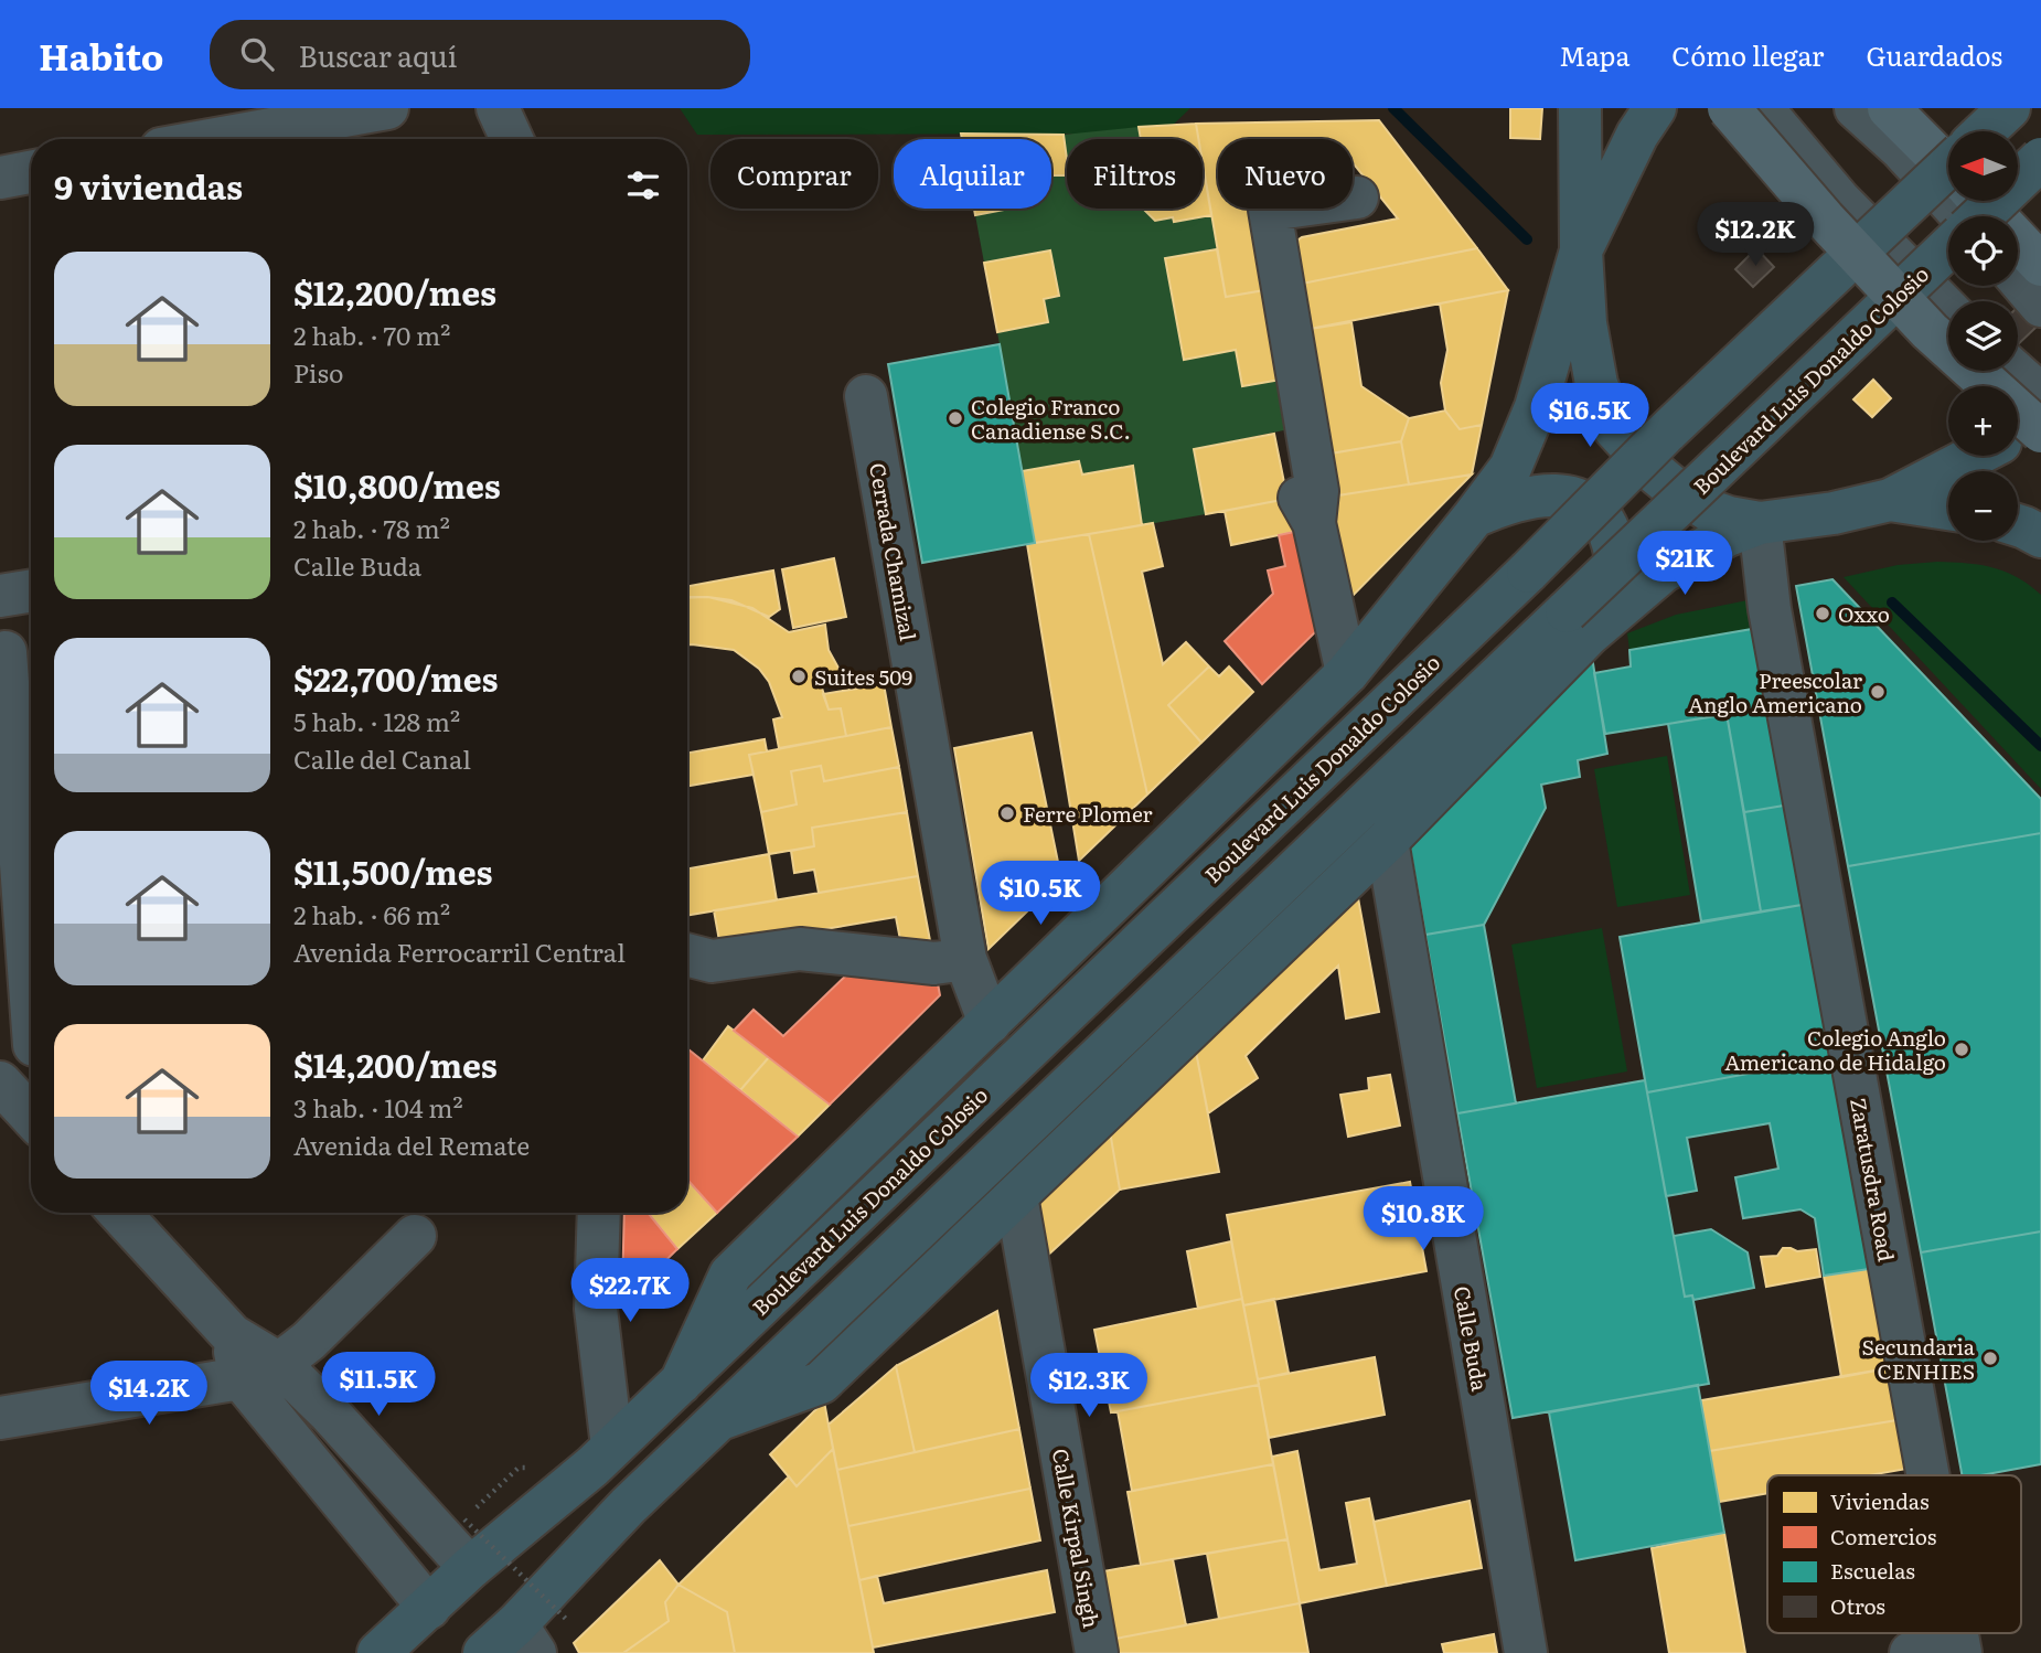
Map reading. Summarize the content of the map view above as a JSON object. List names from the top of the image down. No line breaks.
{"streets":{"main road":["Boulevard Luis Donaldo Colosio"],"street":["Cerrada Chamizal","Zaratusdra Road","Calle Buda","Calle Kirpal Singh"]},"crossings":[["Boulevard Luis Donaldo Colosio","Cerrada Chamizal"],["Boulevard Luis Donaldo Colosio","Zaratusdra Road"],["Boulevard Luis Donaldo Colosio","Calle Buda"],["Boulevard Luis Donaldo Colosio","Calle Kirpal Singh"]],"places":["Colegio Franco Canadiense S.C.","Oxxo","Suites 509","Preescolar Anglo Americano","Ferre Plomer","Colegio Anglo Americano de Hidalgo","Secundaria CENHIES"],"legend":["Viviendas","Comercios","Escuelas","Otros"],"north":"left","page":{"header":"Habito","search":"Buscar aquí","nav":["Mapa","Cómo llegar","Guardados"],"map_buttons":["+","−"],"chip":["Comprar","Alquilar","Filtros","Nuevo"],"heading":"9 viviendas","price":["$12.2K","$16.5K","$21K","$10.5K","$10.8K","$22.7K","$11.5K","$12.3K","$14.2K"],"list":[{"name":"$12,200/mes","note":"2 hab. · 70 m² · Piso"},{"name":"$10,800/mes","note":"2 hab. · 78 m² · Calle Buda"},{"name":"$22,700/mes","note":"5 hab. · 128 m² · Calle del Canal"},{"name":"$11,500/mes","note":"2 hab. · 66 m² · Avenida Ferrocarril Central"},{"name":"$14,200/mes","note":"3 hab. · 104 m² · Avenida del Remate"}]}}
